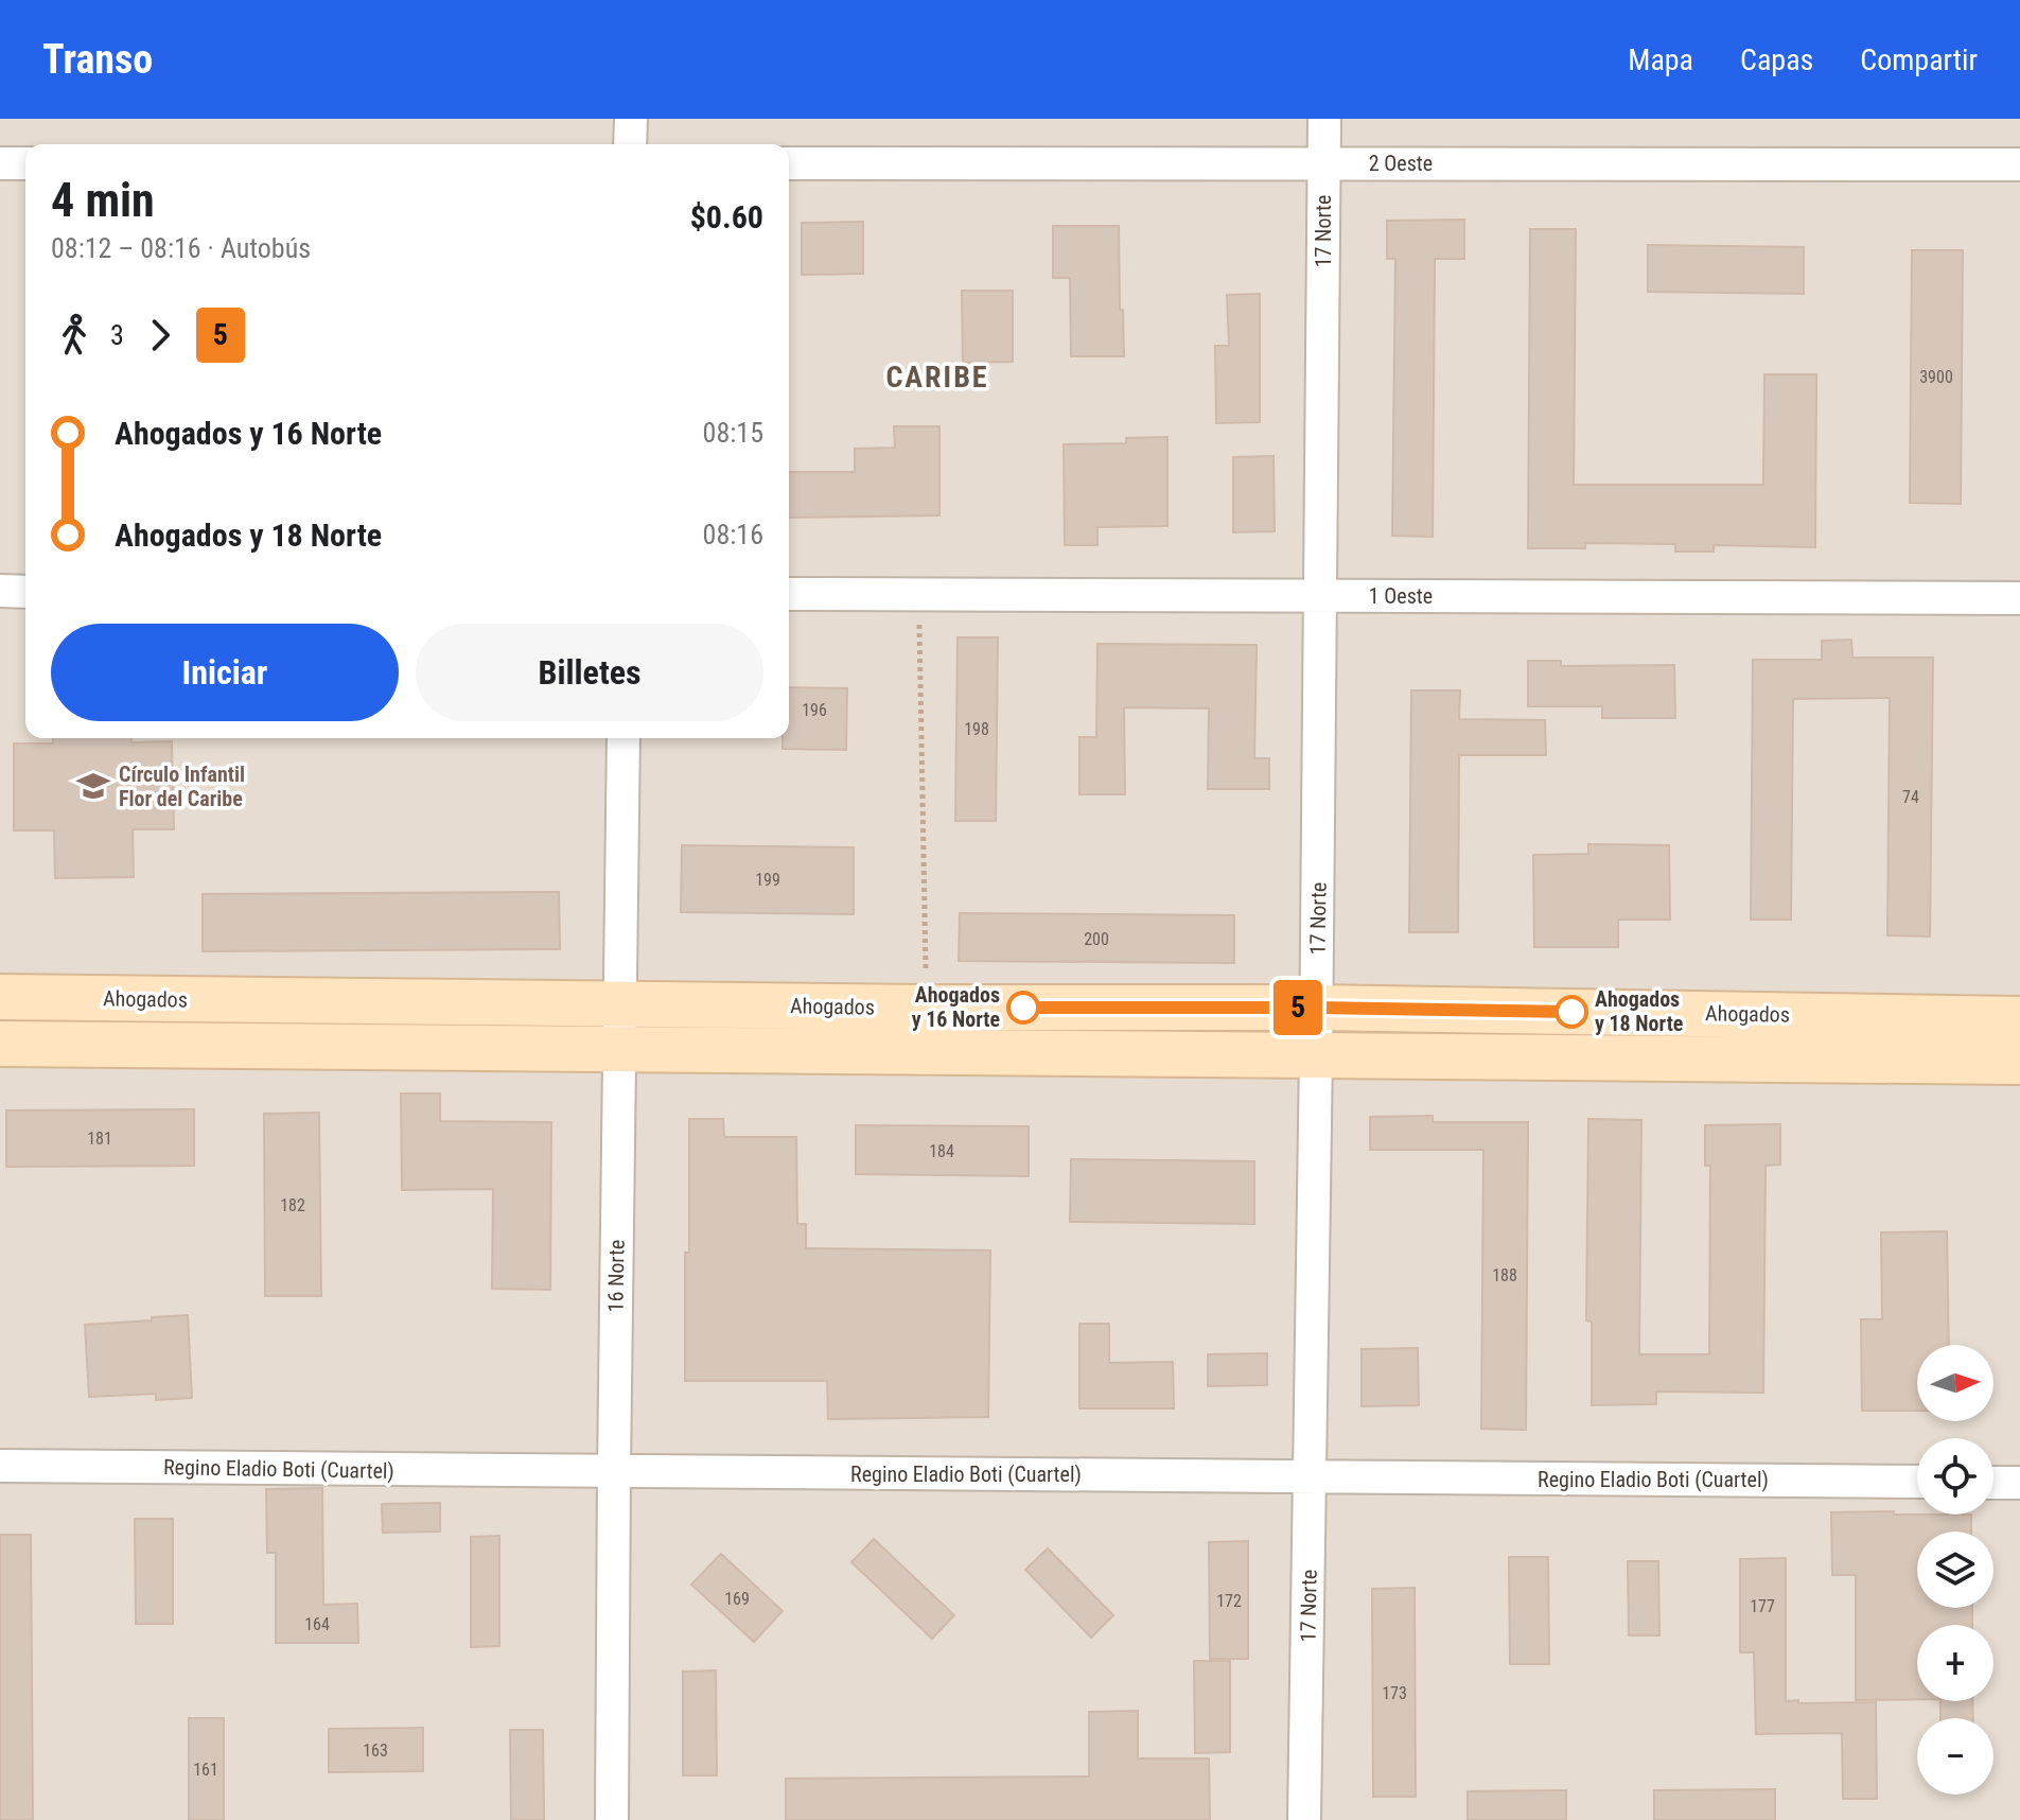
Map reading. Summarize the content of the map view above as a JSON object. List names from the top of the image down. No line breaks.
{"streets":{"main road":["Ahogados"],"street":["2 Oeste","17 Norte","1 Oeste","16 Norte","Regino Eladio Boti (Cuartel)"]},"crossings":[["2 Oeste","17 Norte"],["17 Norte","1 Oeste"],["17 Norte","Ahogados"],["17 Norte","Regino Eladio Boti (Cuartel)"],["Ahogados","16 Norte"],["16 Norte","Regino Eladio Boti (Cuartel)"]],"districts":["CARIBE"],"places":{"school or university":["Círculo Infantil Flor del Caribe"],"other":["Ahogados y 16 Norte","Ahogados y 18 Norte"]},"lines":["bus line 5"],"house_numbers":["3900","196","198","74","199","200","181","184","182","188","169","172","177","164","173","163","161"],"north":"right","page":{"header":"Transo","nav":["Mapa","Capas","Compartir"],"on_map":"5","heading":["4 min","08:12 – 08:16 · Autobús","$0.60"],"legs":["3","5"],"list":[{"name":"Ahogados y 16 Norte","value":"08:15"},{"name":"Ahogados y 18 Norte","value":"08:16"}],"buttons":["Iniciar","Billetes"],"map_buttons":["+","−"]}}
